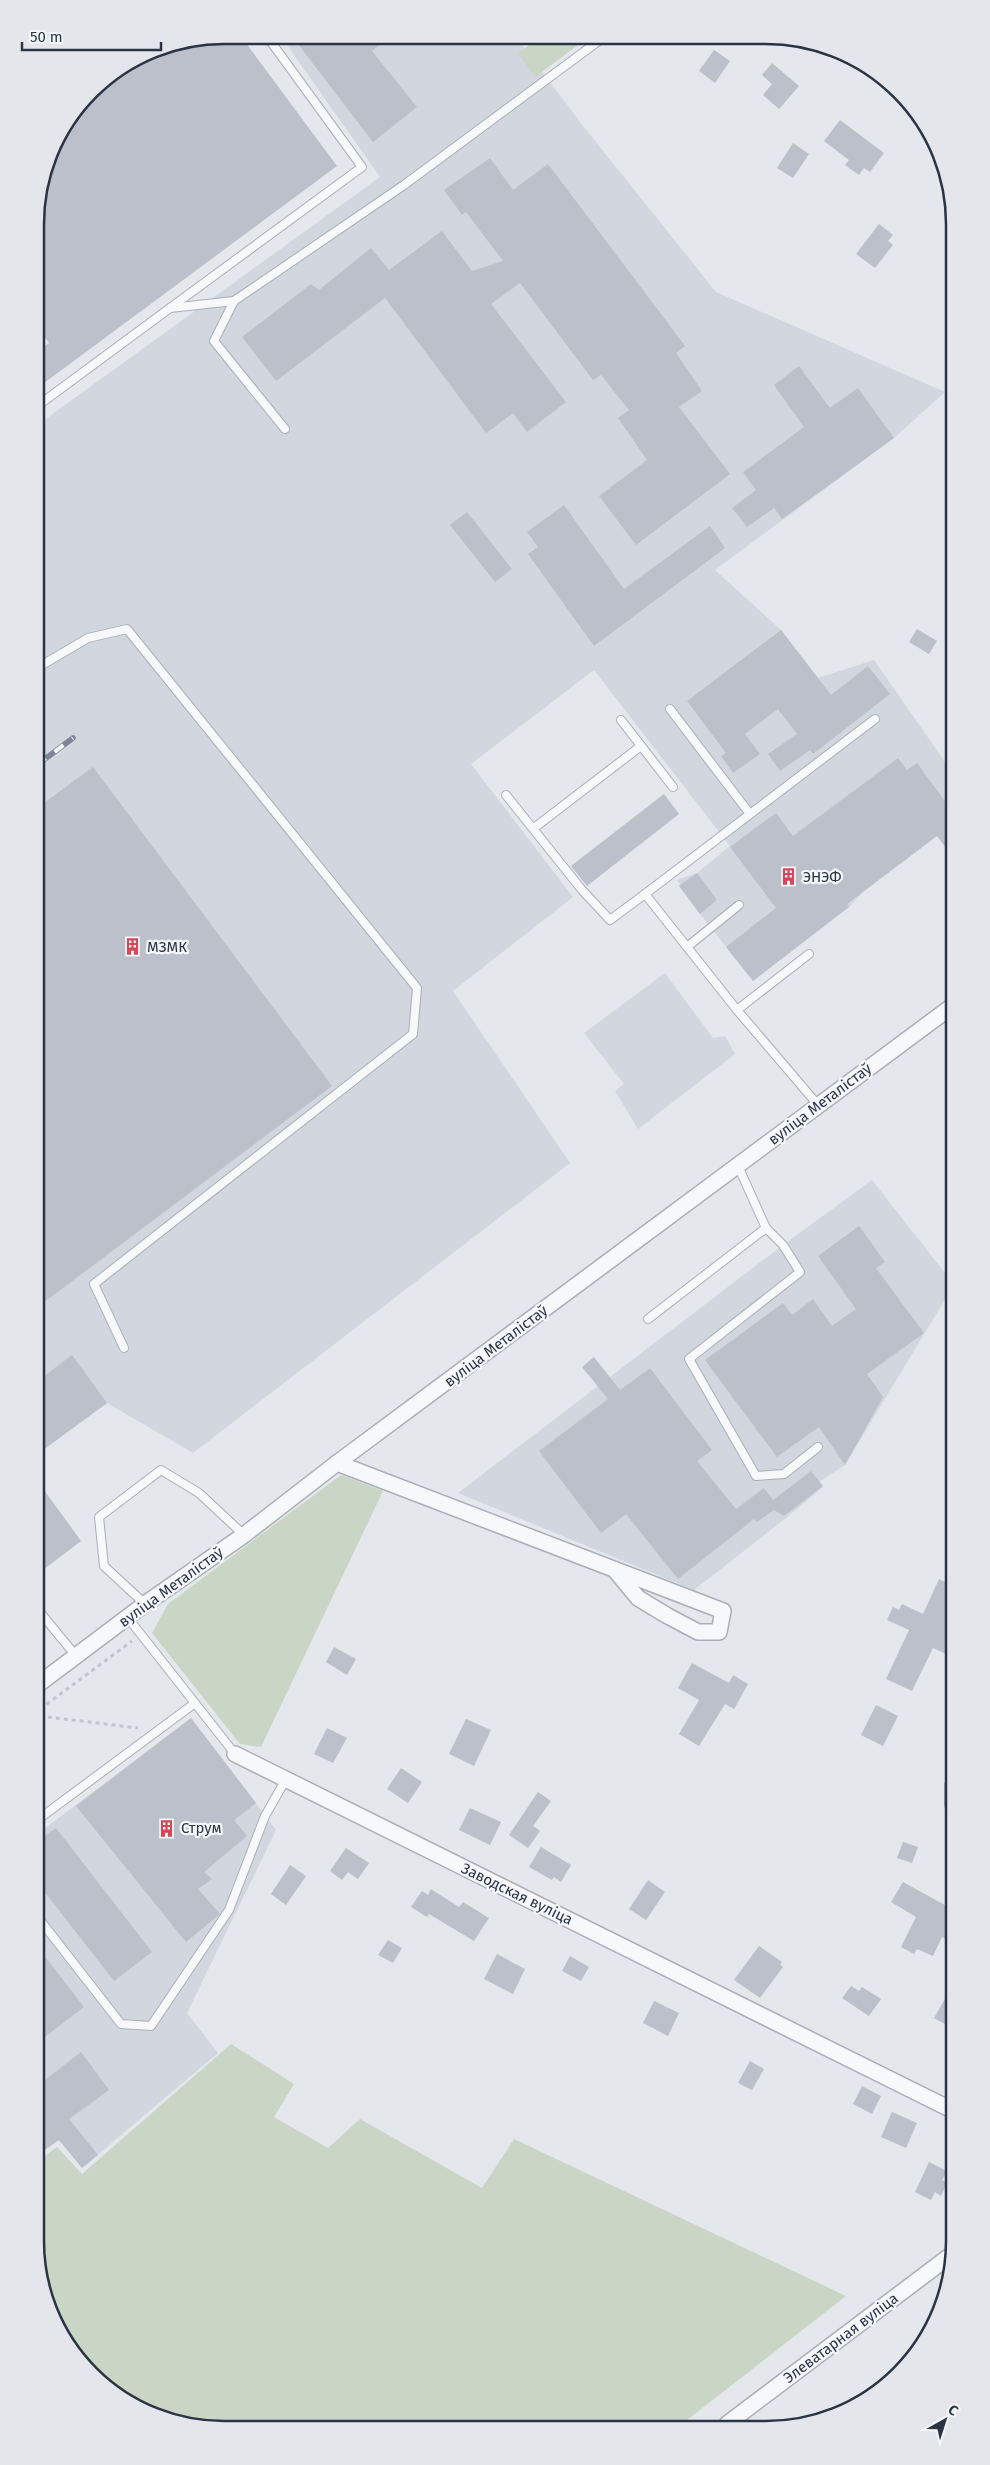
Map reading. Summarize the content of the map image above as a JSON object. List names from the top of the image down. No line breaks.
{"streets":{"street":["вуліца Металістаў","Заводская вуліца","Элеватарная вуліца"]},"crossings":[["вуліца Металістаў","Заводская вуліца"]],"places":{"building":["ЭНЭФ","МЗМК","Струм"]},"scale_bar":"50 m","north":"top right"}
